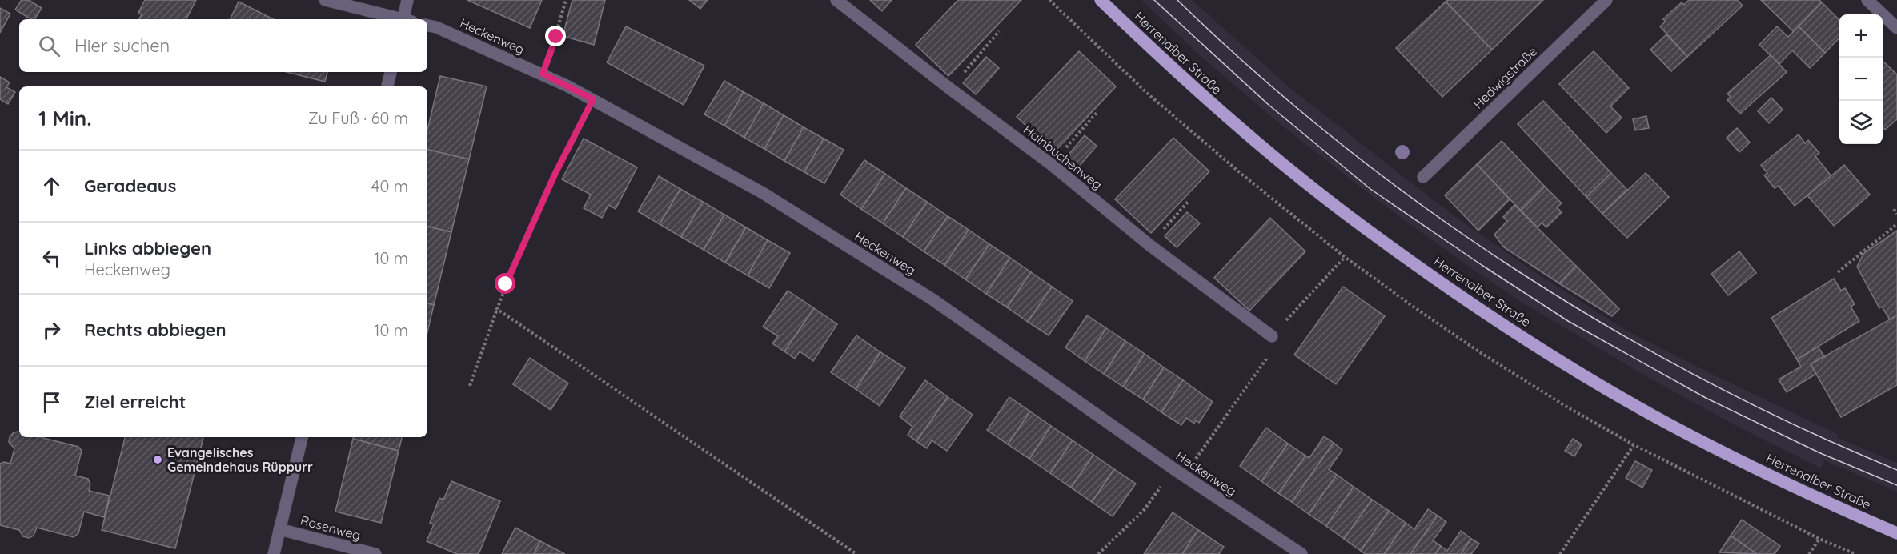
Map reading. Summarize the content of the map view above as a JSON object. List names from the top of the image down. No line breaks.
{"streets":{"main road":["Herrenalber Straße"],"street":["Heckenweg","Hedwigstraße","Hainbuchenweg","Rosenweg"]},"places":["Evangelisches Gemeindehaus Rüppurr"],"page":{"map_buttons":["+","−"],"search":"Hier suchen","heading":["1 Min.","Zu Fuß · 60 m"],"list":[["Geradeaus","40 m"],["Links abbiegen","Heckenweg","10 m"],["Rechts abbiegen","10 m"],"Ziel erreicht"]}}
